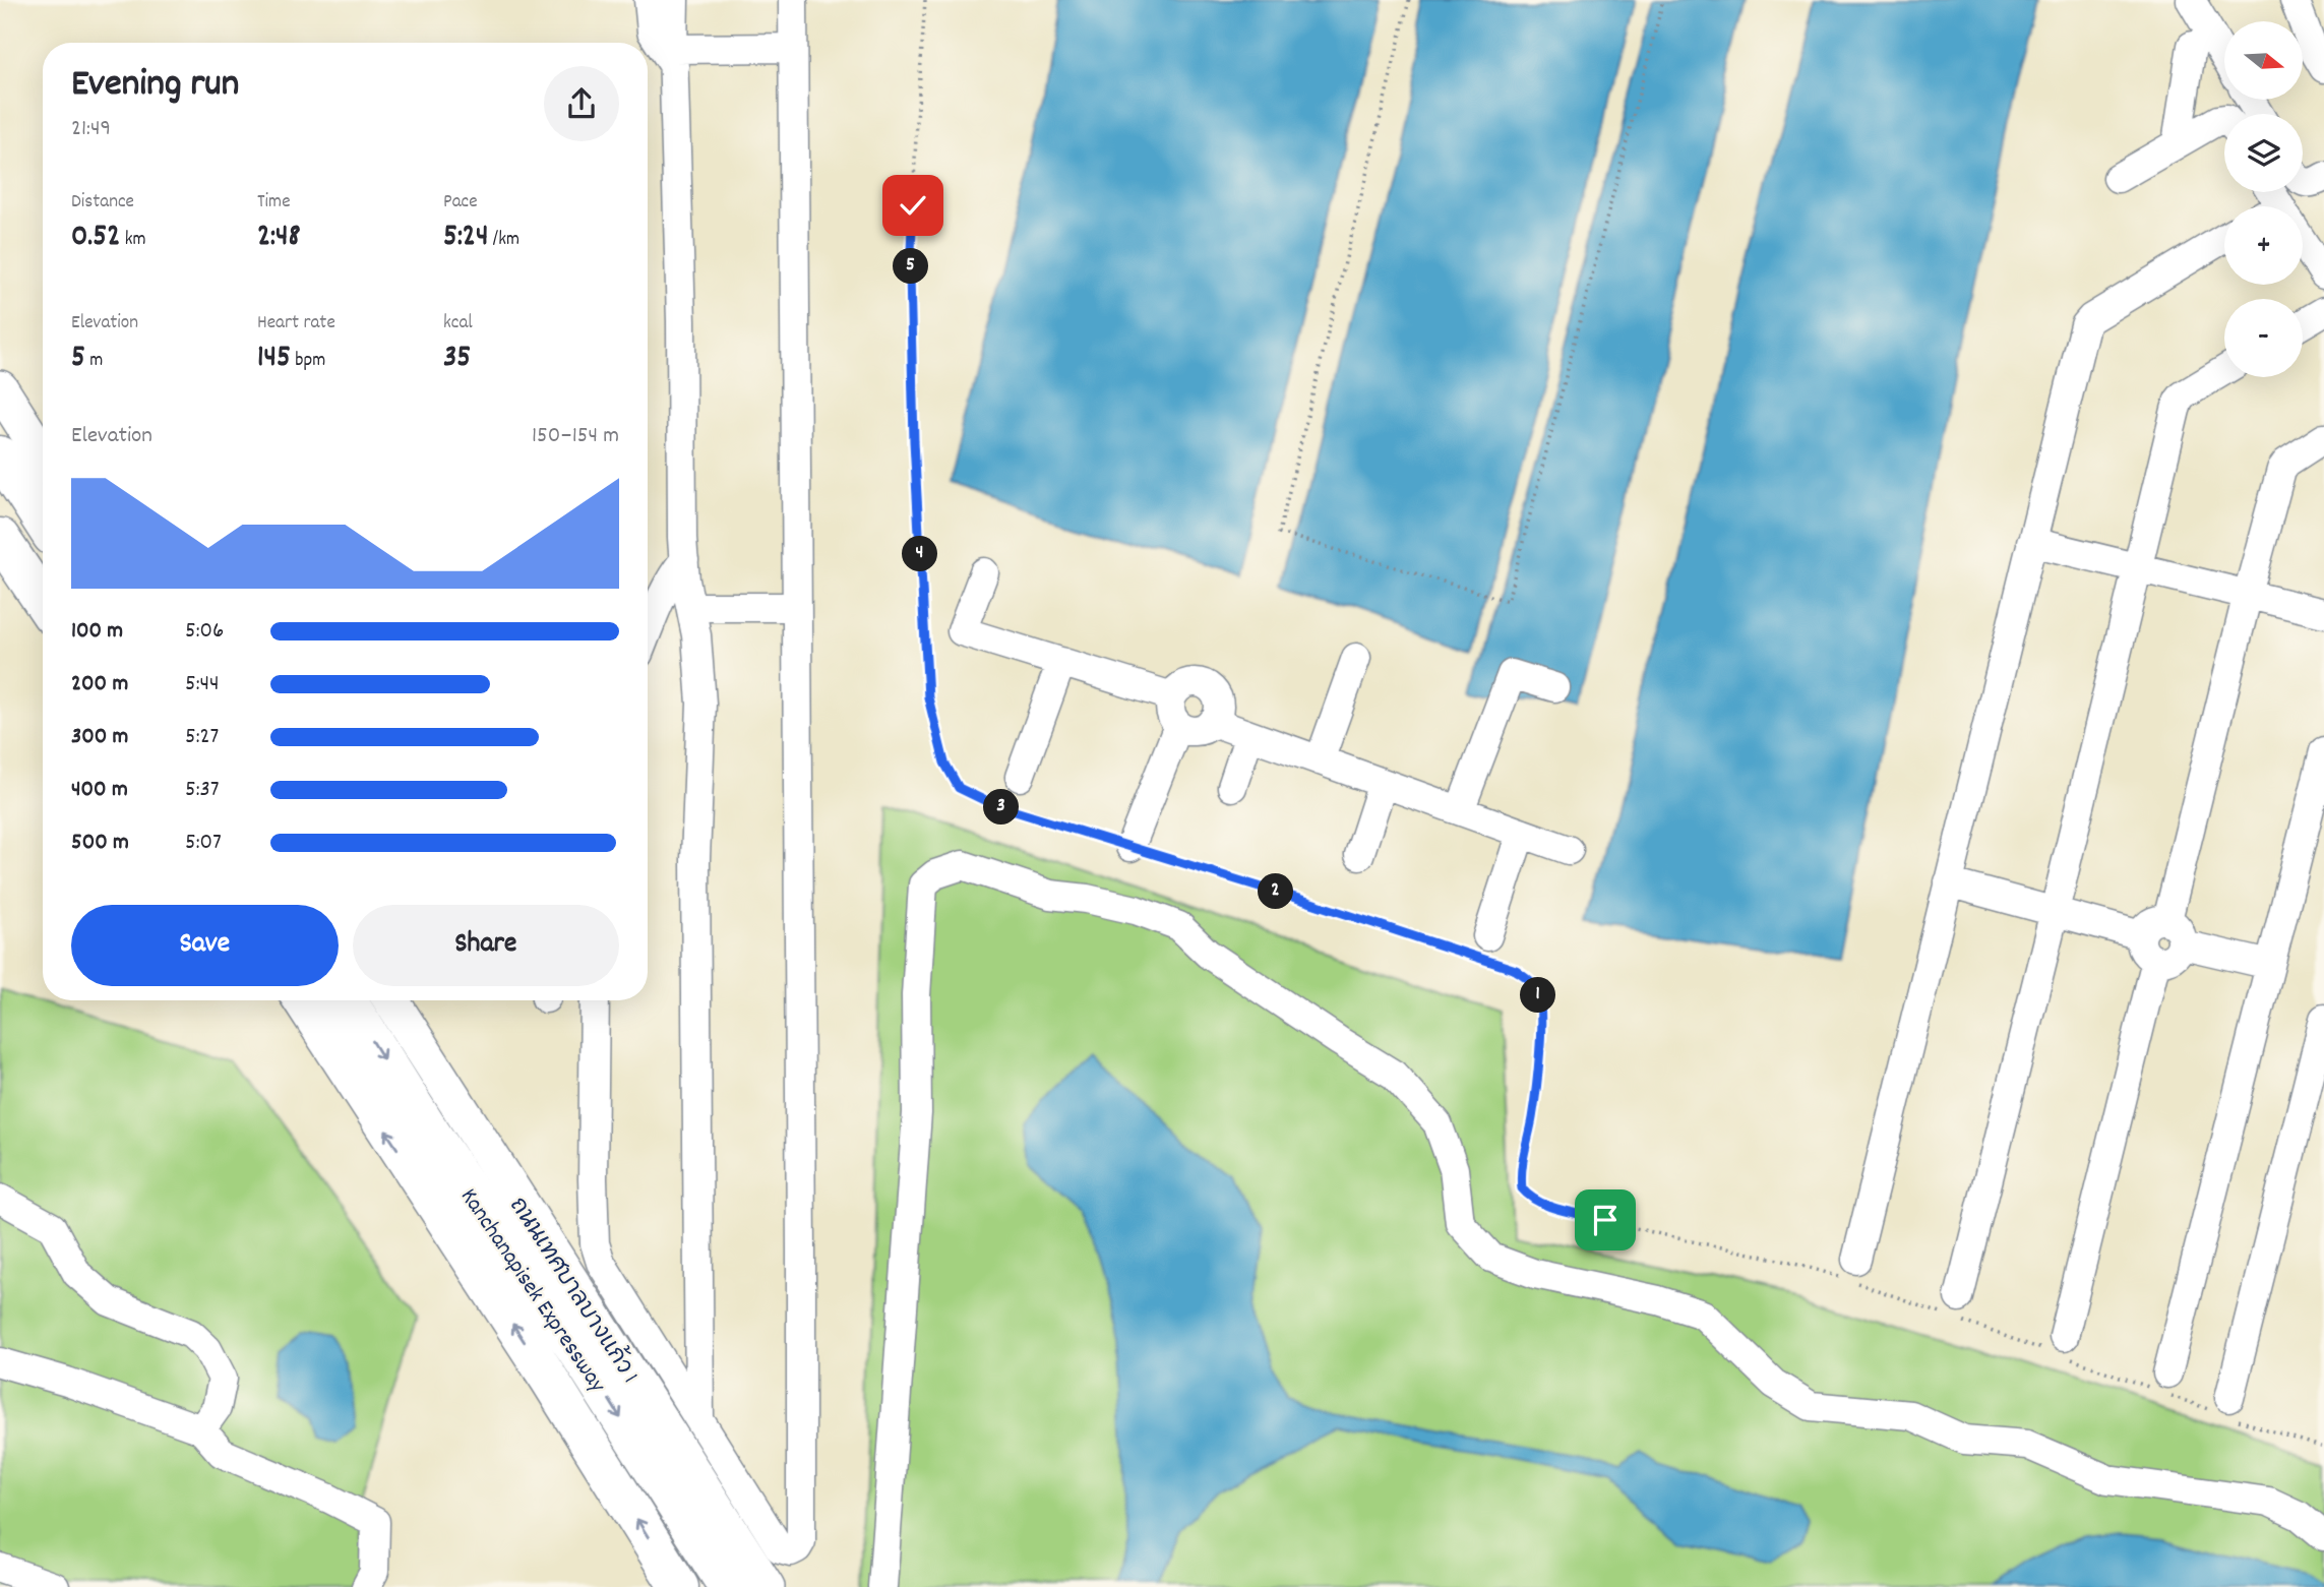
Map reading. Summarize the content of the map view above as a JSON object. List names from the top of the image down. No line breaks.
{"streets":{"highway":["Kanchanapisek Expressway"],"main road":["ถนนเทศบาลบางแก้ว 1"]},"north":"right","page":{"map_buttons":["+","−"],"heading":["Evening run","21:49"],"stats":[["Distance","0.52 km"],["Time","2:48"],["Pace","5:24 /km"],["Elevation","5 m"],["Heart rate","145 bpm"],["kcal","35"]],"pins":["5","4","3","2","1"],"chart":["Elevation","150–154 m"],"list":[{"name":"100 m","note":"5:06"},{"name":"200 m","note":"5:44"},{"name":"300 m","note":"5:27"},{"name":"400 m","note":"5:37"},{"name":"500 m","note":"5:07"}],"buttons":["Save","Share"]}}
